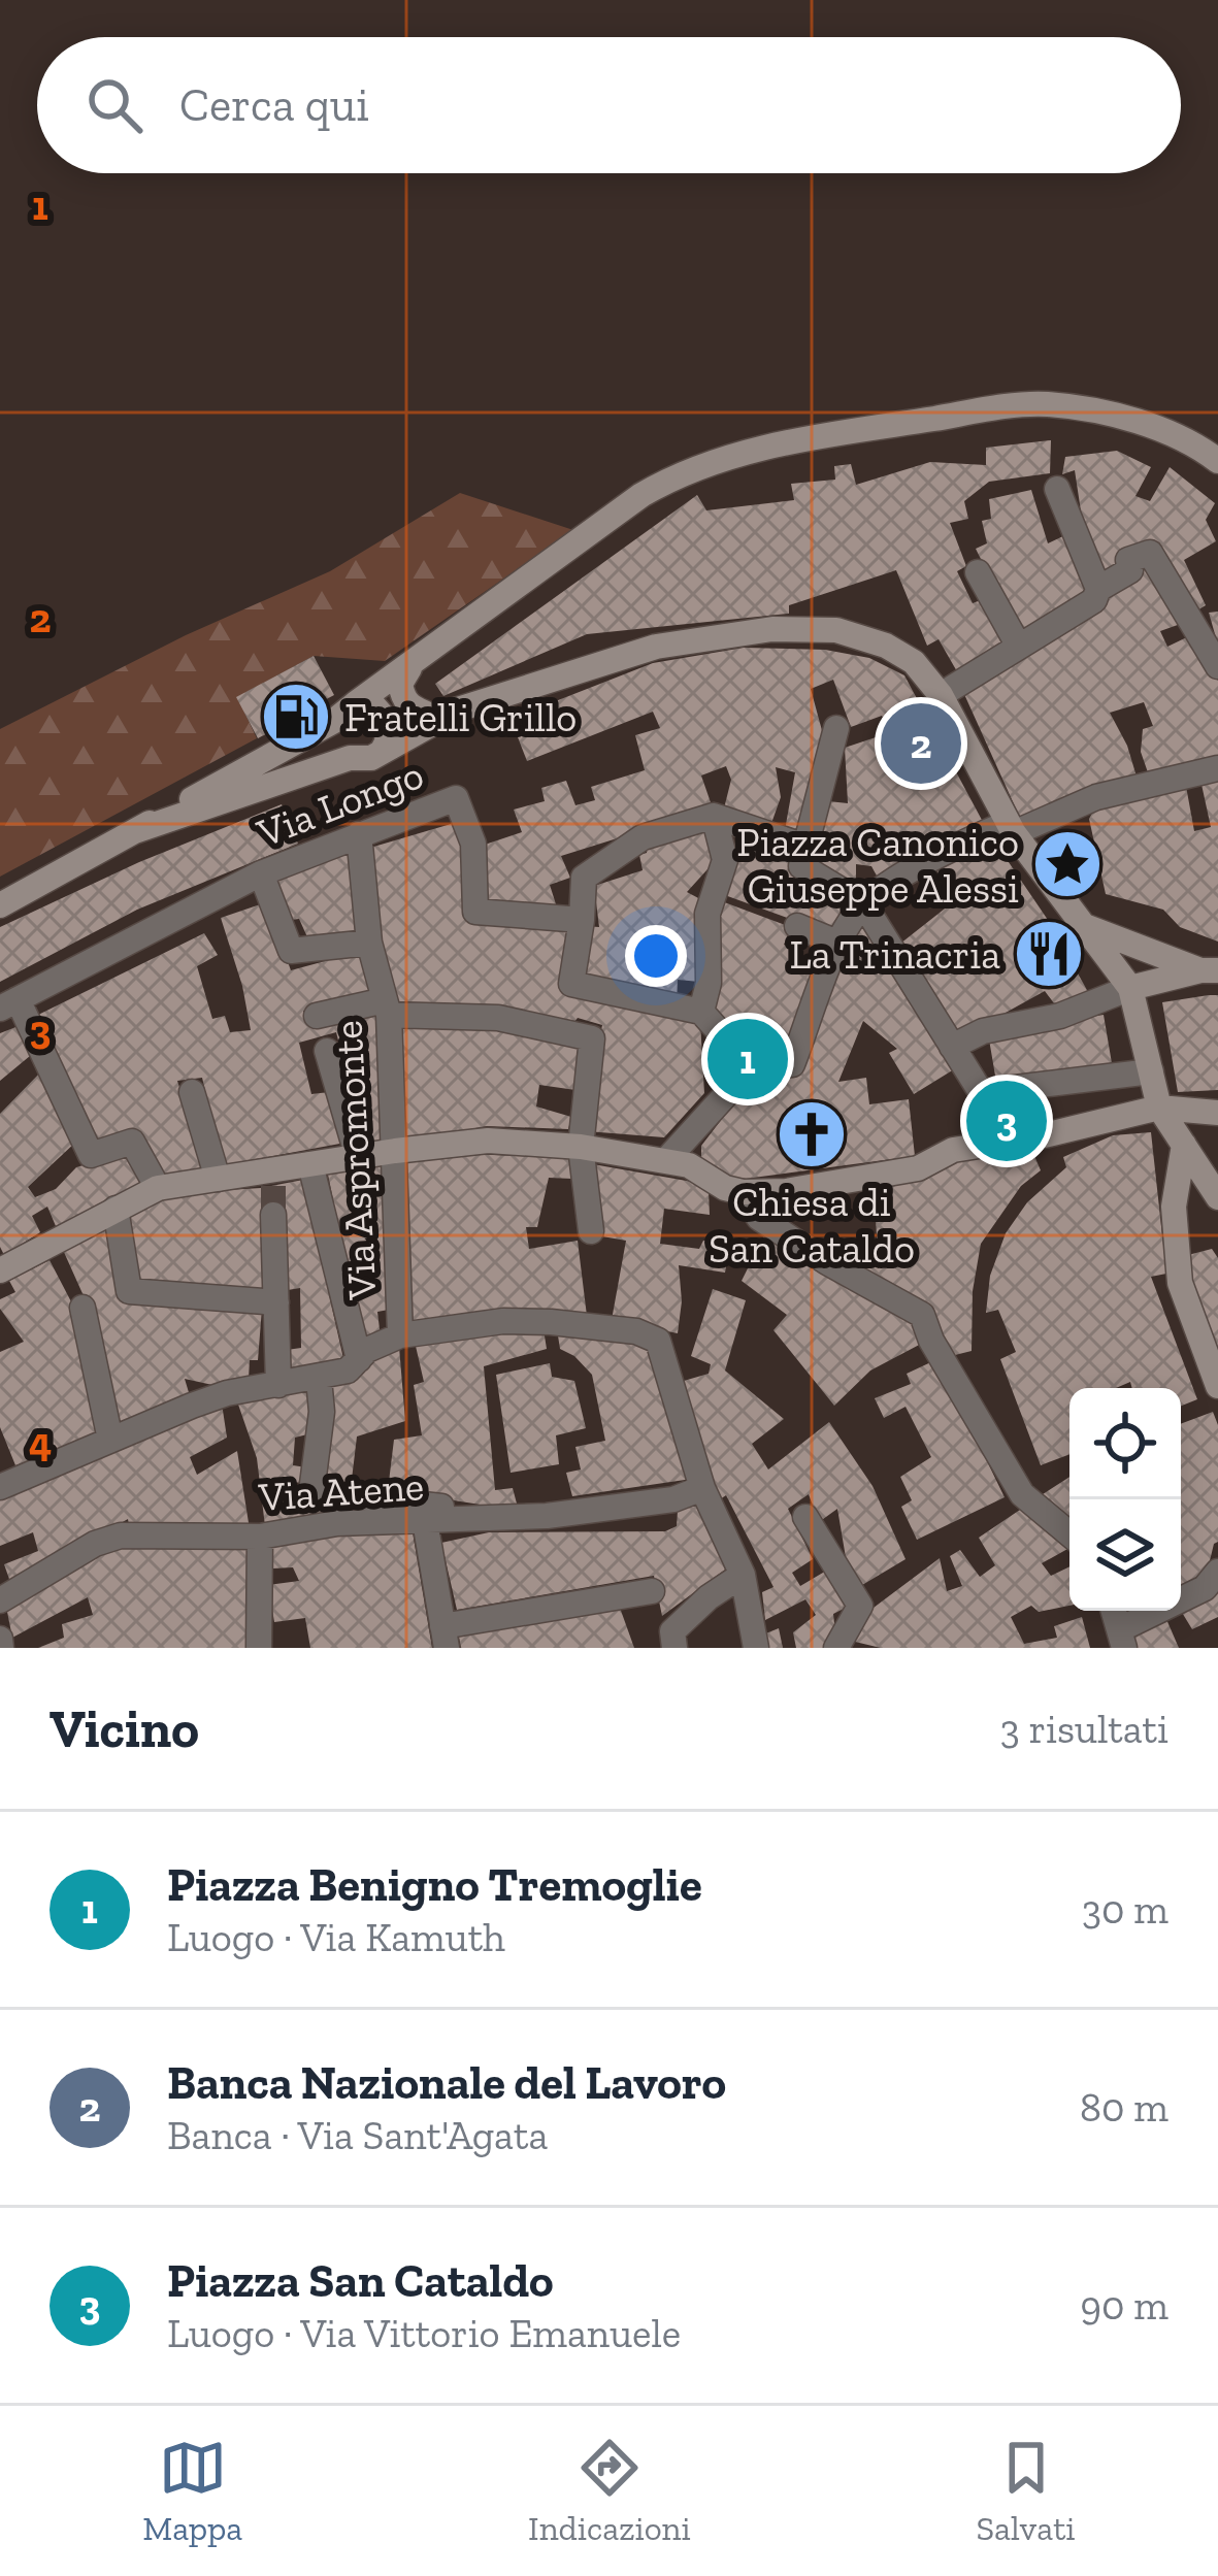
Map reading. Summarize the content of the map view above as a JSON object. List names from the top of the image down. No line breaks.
{"streets":{"street":["Via Longo","Via Aspromonte","Via Atene"]},"crossings":[["Via Longo","Via Aspromonte"]],"places":{"fuel station":["Fratelli Grillo"],"place":["Piazza Canonico Giuseppe Alessi"],"restaurant":["La Trinacria"],"church":["Chiesa di San Cataldo"]},"page":{"search":"Cerca qui","pins":["2","1","3"],"heading":["Vicino","3 risultati"],"list":[{"mark":"1","name":"Piazza Benigno Tremoglie","note":"Luogo · Via Kamuth","value":"30 m"},{"mark":"2","name":"Banca Nazionale del Lavoro","note":"Banca · Via Sant'Agata","value":"80 m"},{"mark":"3","name":"Piazza San Cataldo","note":"Luogo · Via Vittorio Emanuele","value":"90 m"}],"nav":["Mappa","Indicazioni","Salvati"]},"grid":{"rows":["1","2","3","4"]}}
